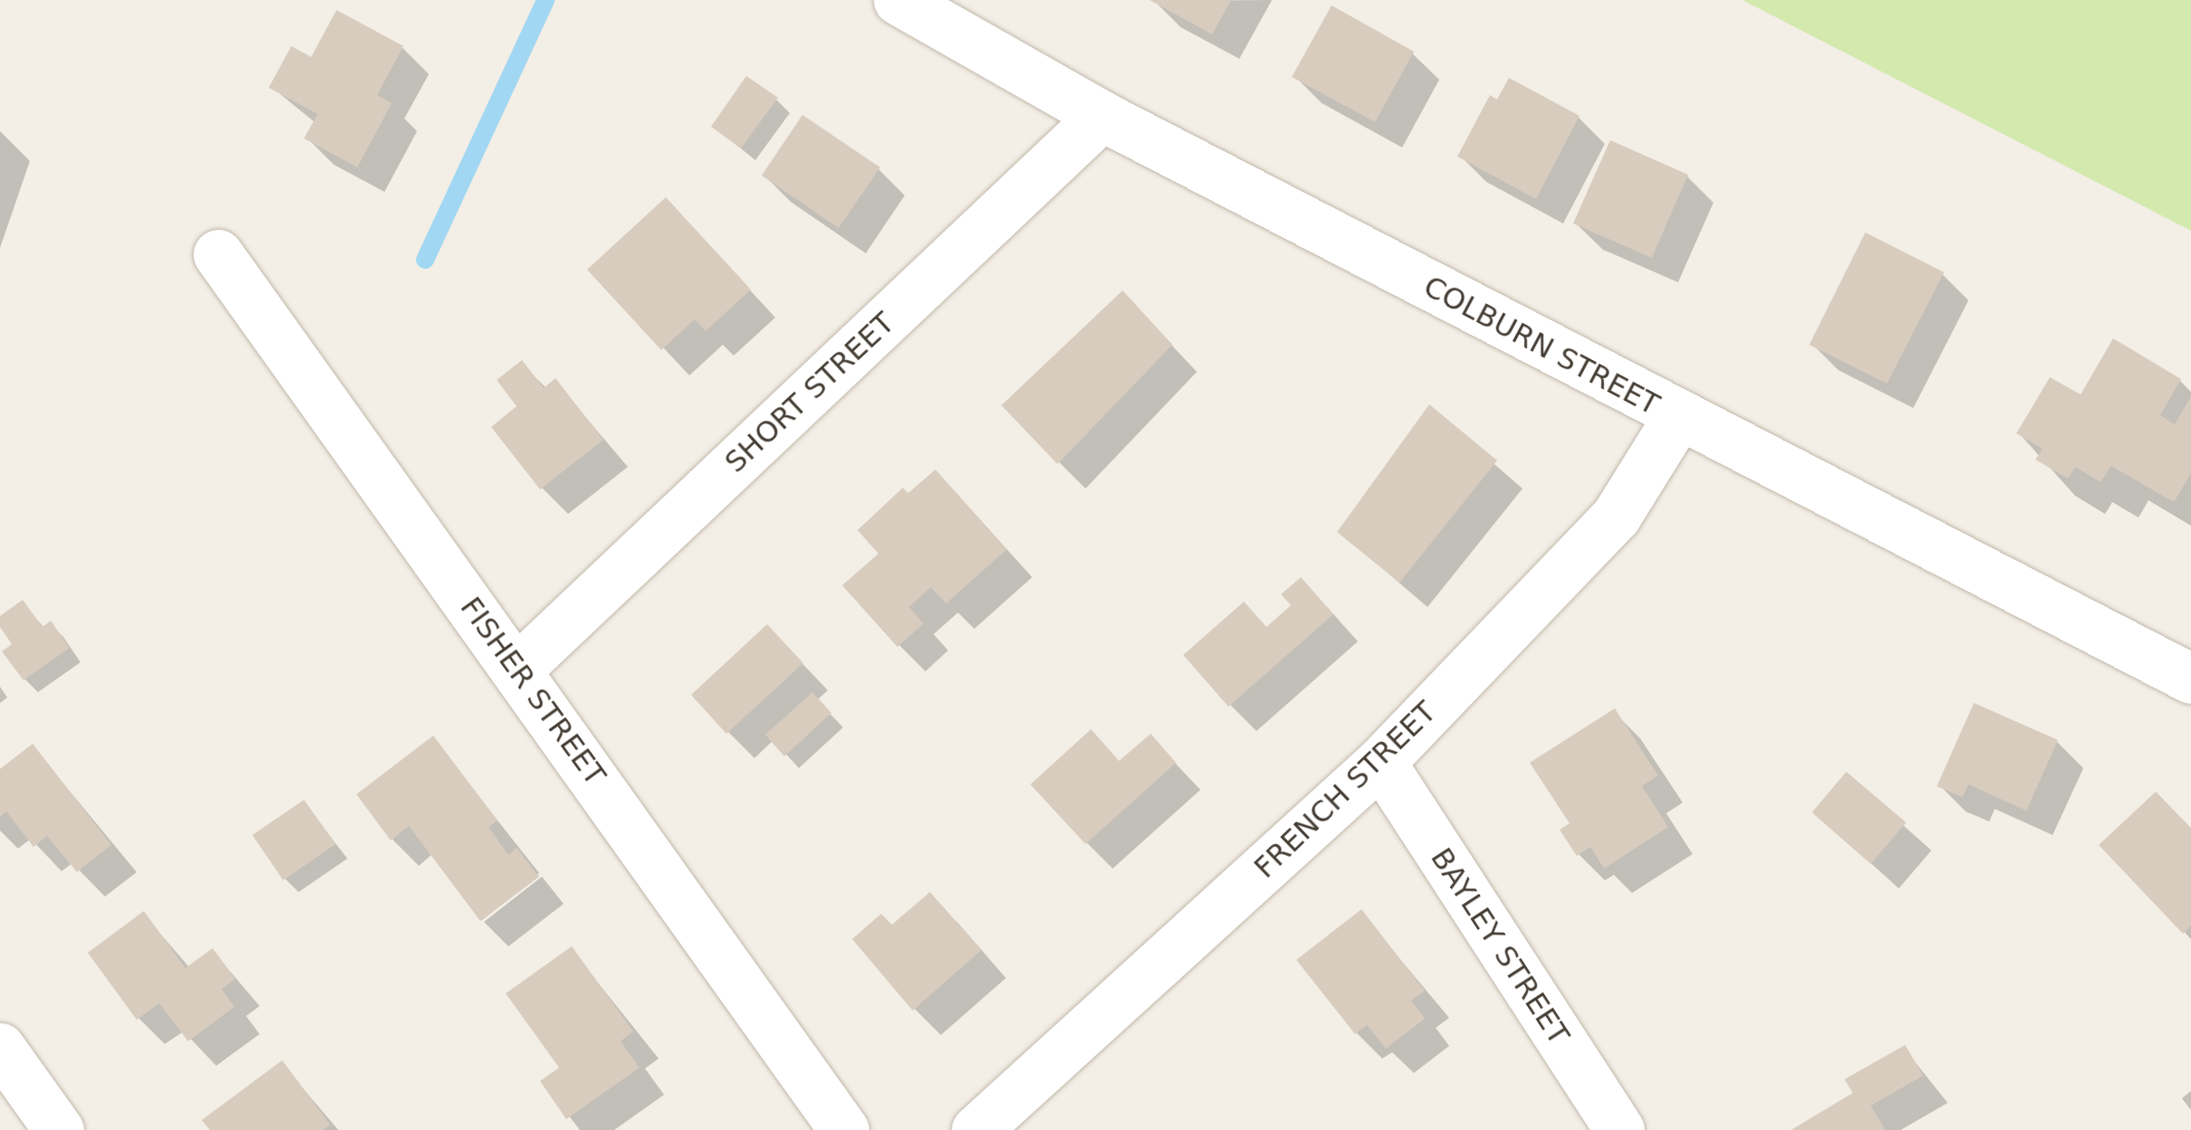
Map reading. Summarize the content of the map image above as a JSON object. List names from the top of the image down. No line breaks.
{"streets":{"street":["COLBURN STREET","SHORT STREET","FISHER STREET","FRENCH STREET","BAYLEY STREET"]},"crossings":[["COLBURN STREET","SHORT STREET"],["COLBURN STREET","FRENCH STREET"],["SHORT STREET","FISHER STREET"],["FRENCH STREET","BAYLEY STREET"]]}
